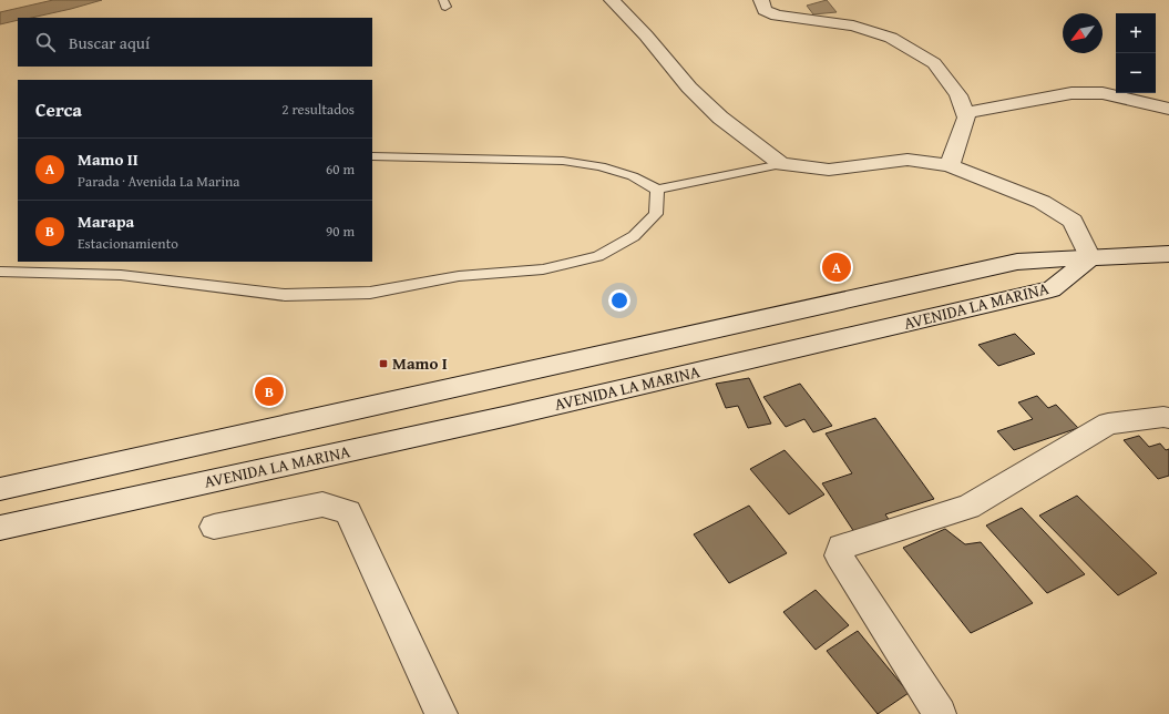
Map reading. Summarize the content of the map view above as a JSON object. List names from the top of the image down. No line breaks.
{"streets":{"street":["AVENIDA LA MARINA"]},"places":{"transit":["Mamo I"]},"north":"bottom left","page":{"map_buttons":["+","−"],"search":"Buscar aquí","heading":["Cerca","2 resultados"],"list":[{"mark":"A","name":"Mamo II","note":"Parada · Avenida La Marina","value":"60 m"},{"mark":"B","name":"Marapa","note":"Estacionamiento","value":"90 m"}],"pins":["A","B"]}}
